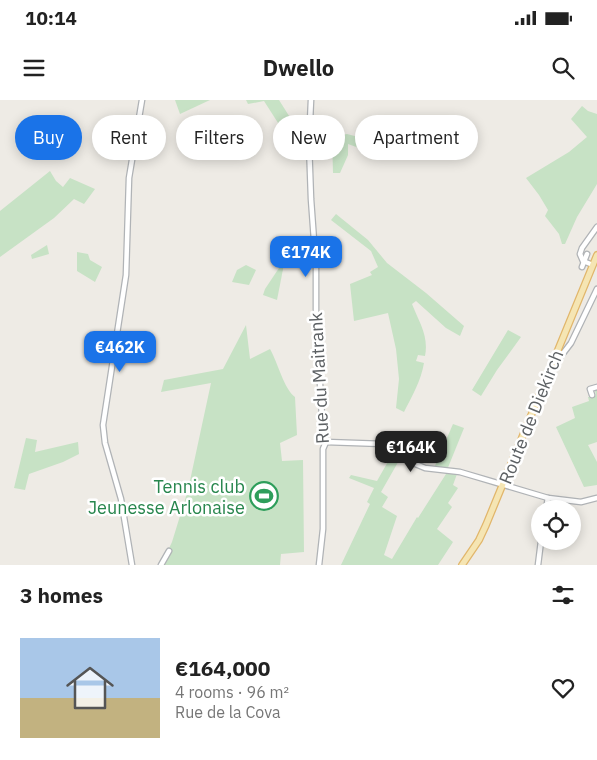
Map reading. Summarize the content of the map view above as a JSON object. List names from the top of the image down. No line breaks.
{"streets":{"main road":["Route de Diekirch"],"street":["Rue du Maitrank"]},"places":{"sports":["Tennis club Jeunesse Arlonaise"]},"page":{"status":"10:14","header":"Dwello","chip":["Buy","Rent","Filters","New","Apartment"],"price":["€174K","€462K","€164K"],"heading":"3 homes","list":[{"name":"€164,000","note":"4 rooms · 96 m² · Rue de la Cova"}]}}
